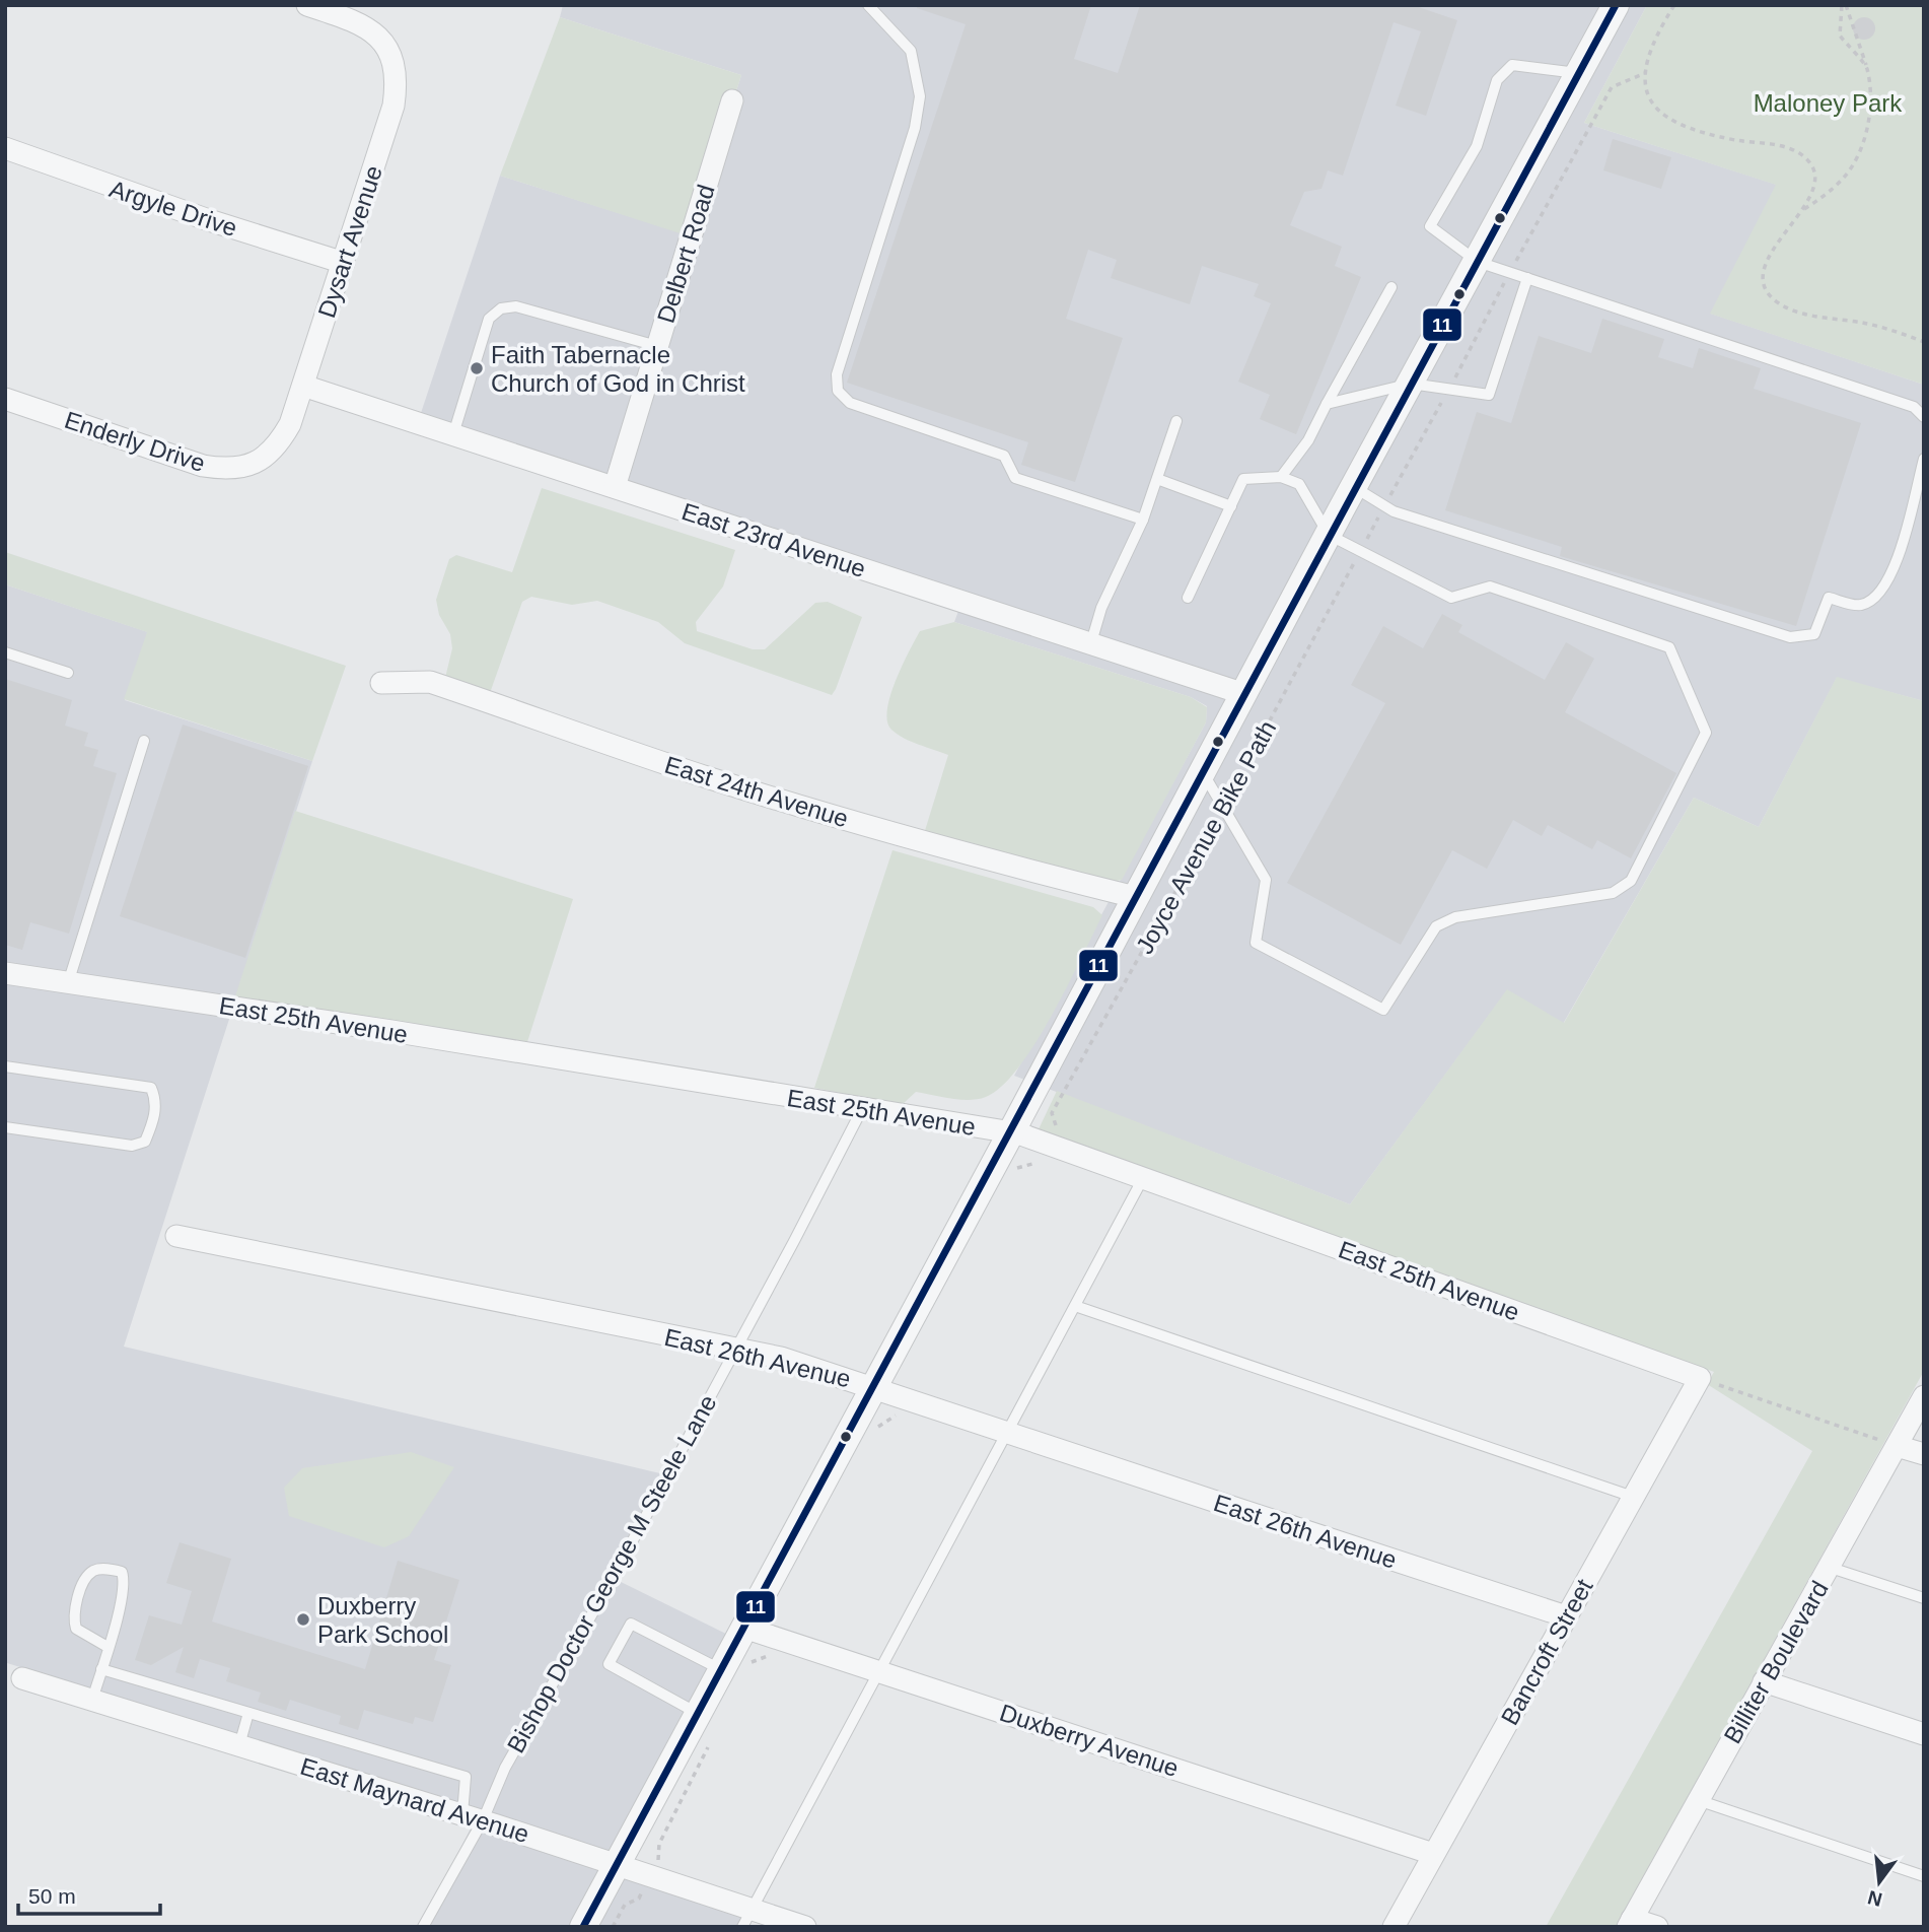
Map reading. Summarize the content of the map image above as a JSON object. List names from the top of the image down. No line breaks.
{"streets":{"street":["Argyle Drive","Dysart Avenue","Delbert Road","Enderly Drive","East 23rd Avenue","East 24th Avenue","East 25th Avenue","East 26th Avenue","Bancroft Street","Billiter Boulevard","Duxberry Avenue","East Maynard Avenue"],"lane":["Bishop Doctor George M Steele Lane"],"path":["Joyce Avenue Bike Path"]},"crossings":[["Argyle Drive","Dysart Avenue"],["Dysart Avenue","Enderly Drive"],["Dysart Avenue","East 23rd Avenue"],["Delbert Road","East 23rd Avenue"],["Joyce Avenue Bike Path","East 25th Avenue"],["East 25th Avenue","Bishop Doctor George M Steele Lane"],["East 25th Avenue","Bancroft Street"],["East 26th Avenue","Bishop Doctor George M Steele Lane"],["East 26th Avenue","Bancroft Street"],["Bishop Doctor George M Steele Lane","East Maynard Avenue"],["Bancroft Street","Duxberry Avenue"]],"parks":["Maloney Park"],"places":["Faith Tabernacle Church of God in Christ","Duxberry Park School"],"lines":["transit line 11"],"scale_bar":"50 m","north":"bottom"}
